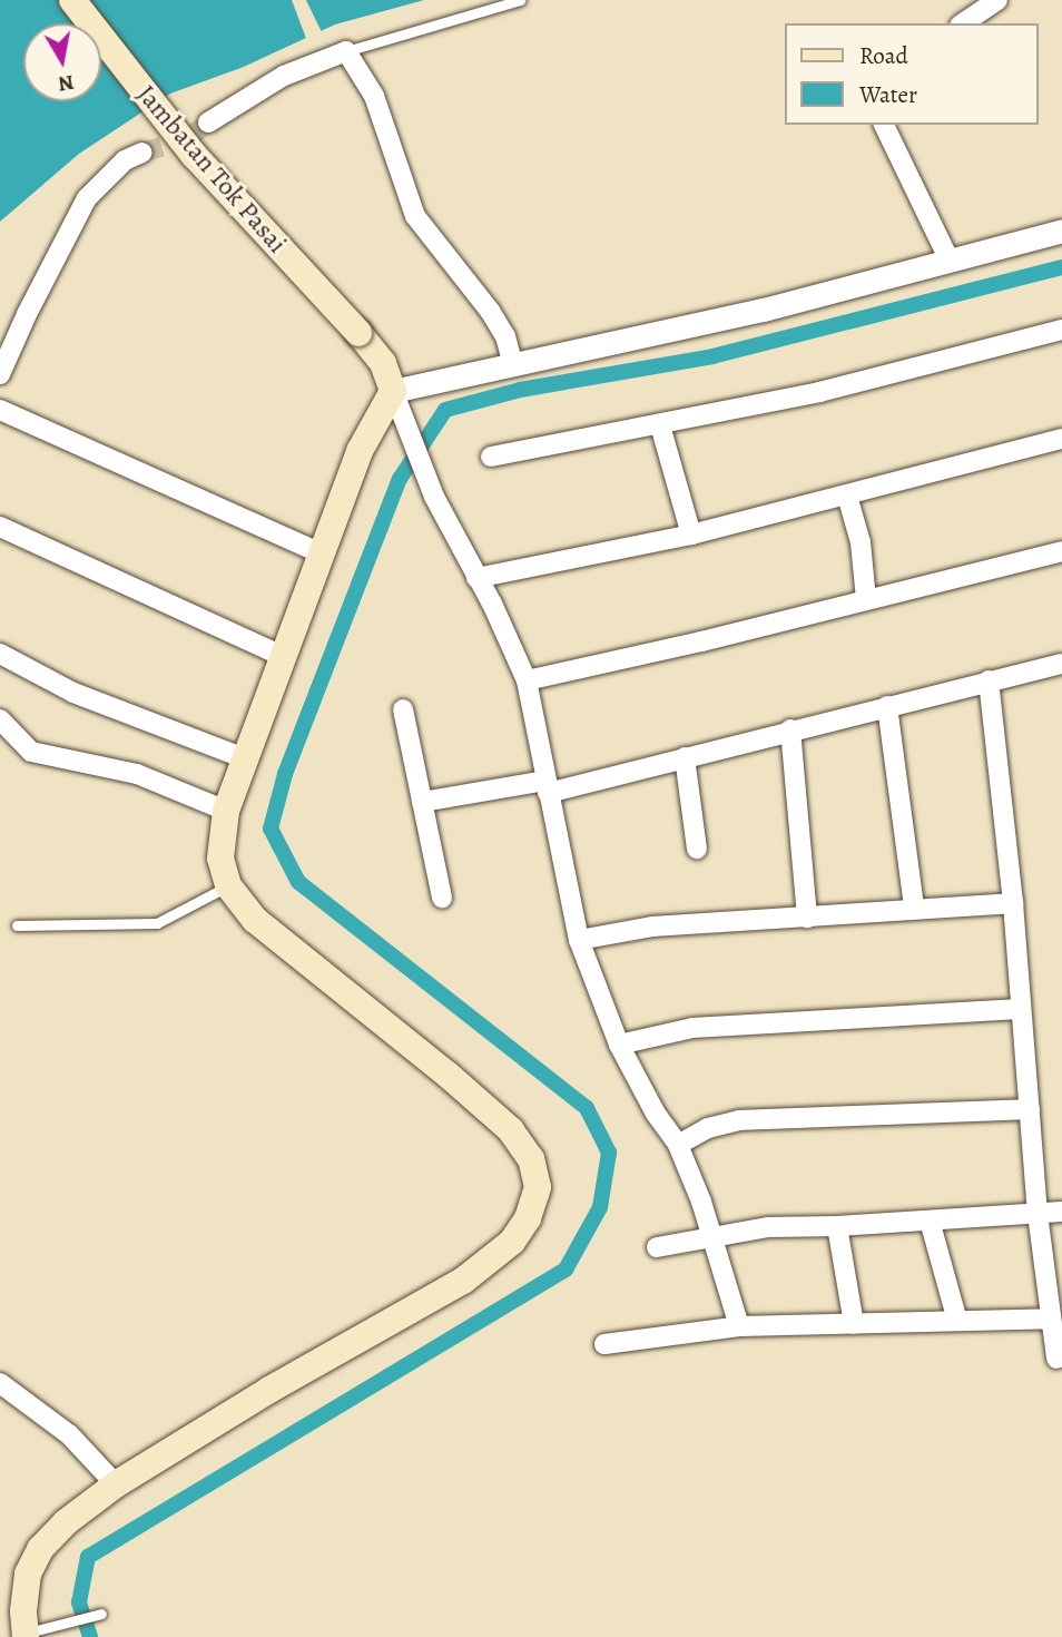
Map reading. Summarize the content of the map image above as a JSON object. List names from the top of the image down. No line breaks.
{"streets":{"main road":["Jambatan Tok Pasai"]},"legend":["Road","Water"],"north":"bottom"}
